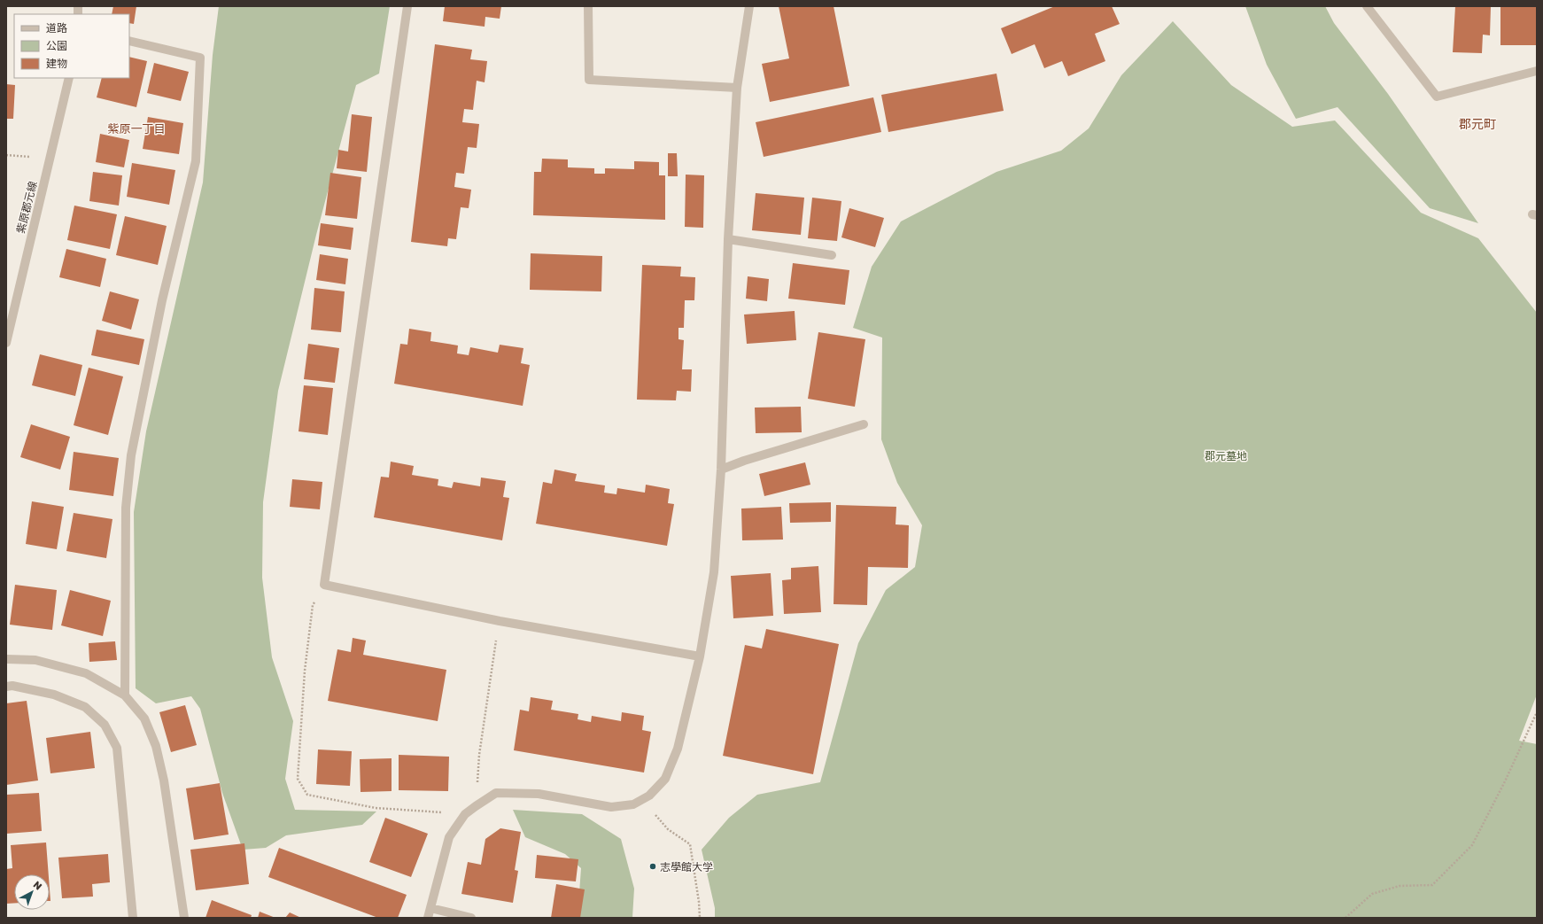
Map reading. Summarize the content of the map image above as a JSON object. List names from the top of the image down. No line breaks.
{"streets":{"street":["紫原郡元線"]},"districts":["郡元町","紫原一丁目"],"parks":["郡元墓地"],"places":["志學館大学"],"legend":["道路","公園","建物"],"north":"top right"}
